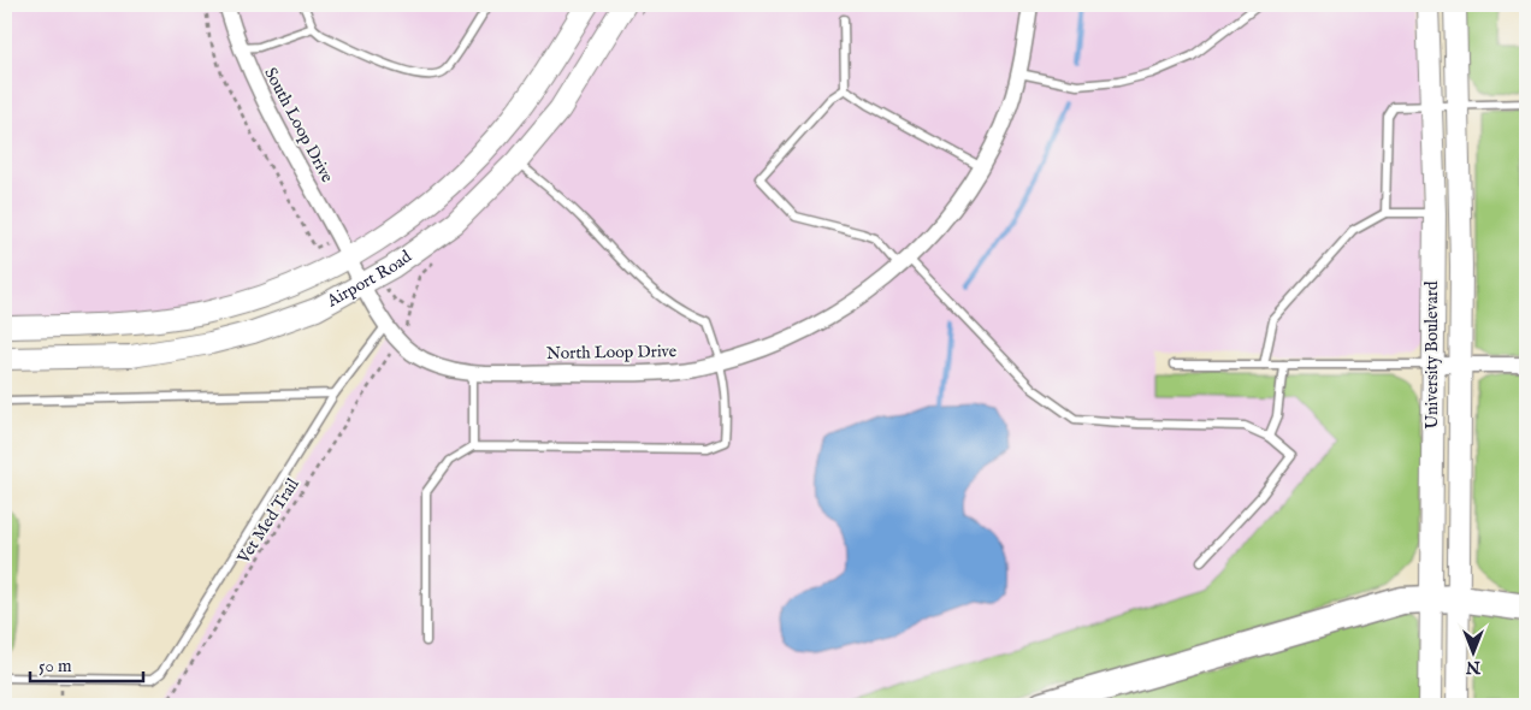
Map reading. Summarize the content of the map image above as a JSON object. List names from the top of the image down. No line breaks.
{"streets":{"main road":["Airport Road","University Boulevard"],"street":["South Loop Drive","North Loop Drive"],"path":["Vet Med Trail"]},"crossings":[["South Loop Drive","Airport Road"],["South Loop Drive","North Loop Drive"],["Airport Road","North Loop Drive"]],"scale_bar":"50 m","north":"bottom"}
